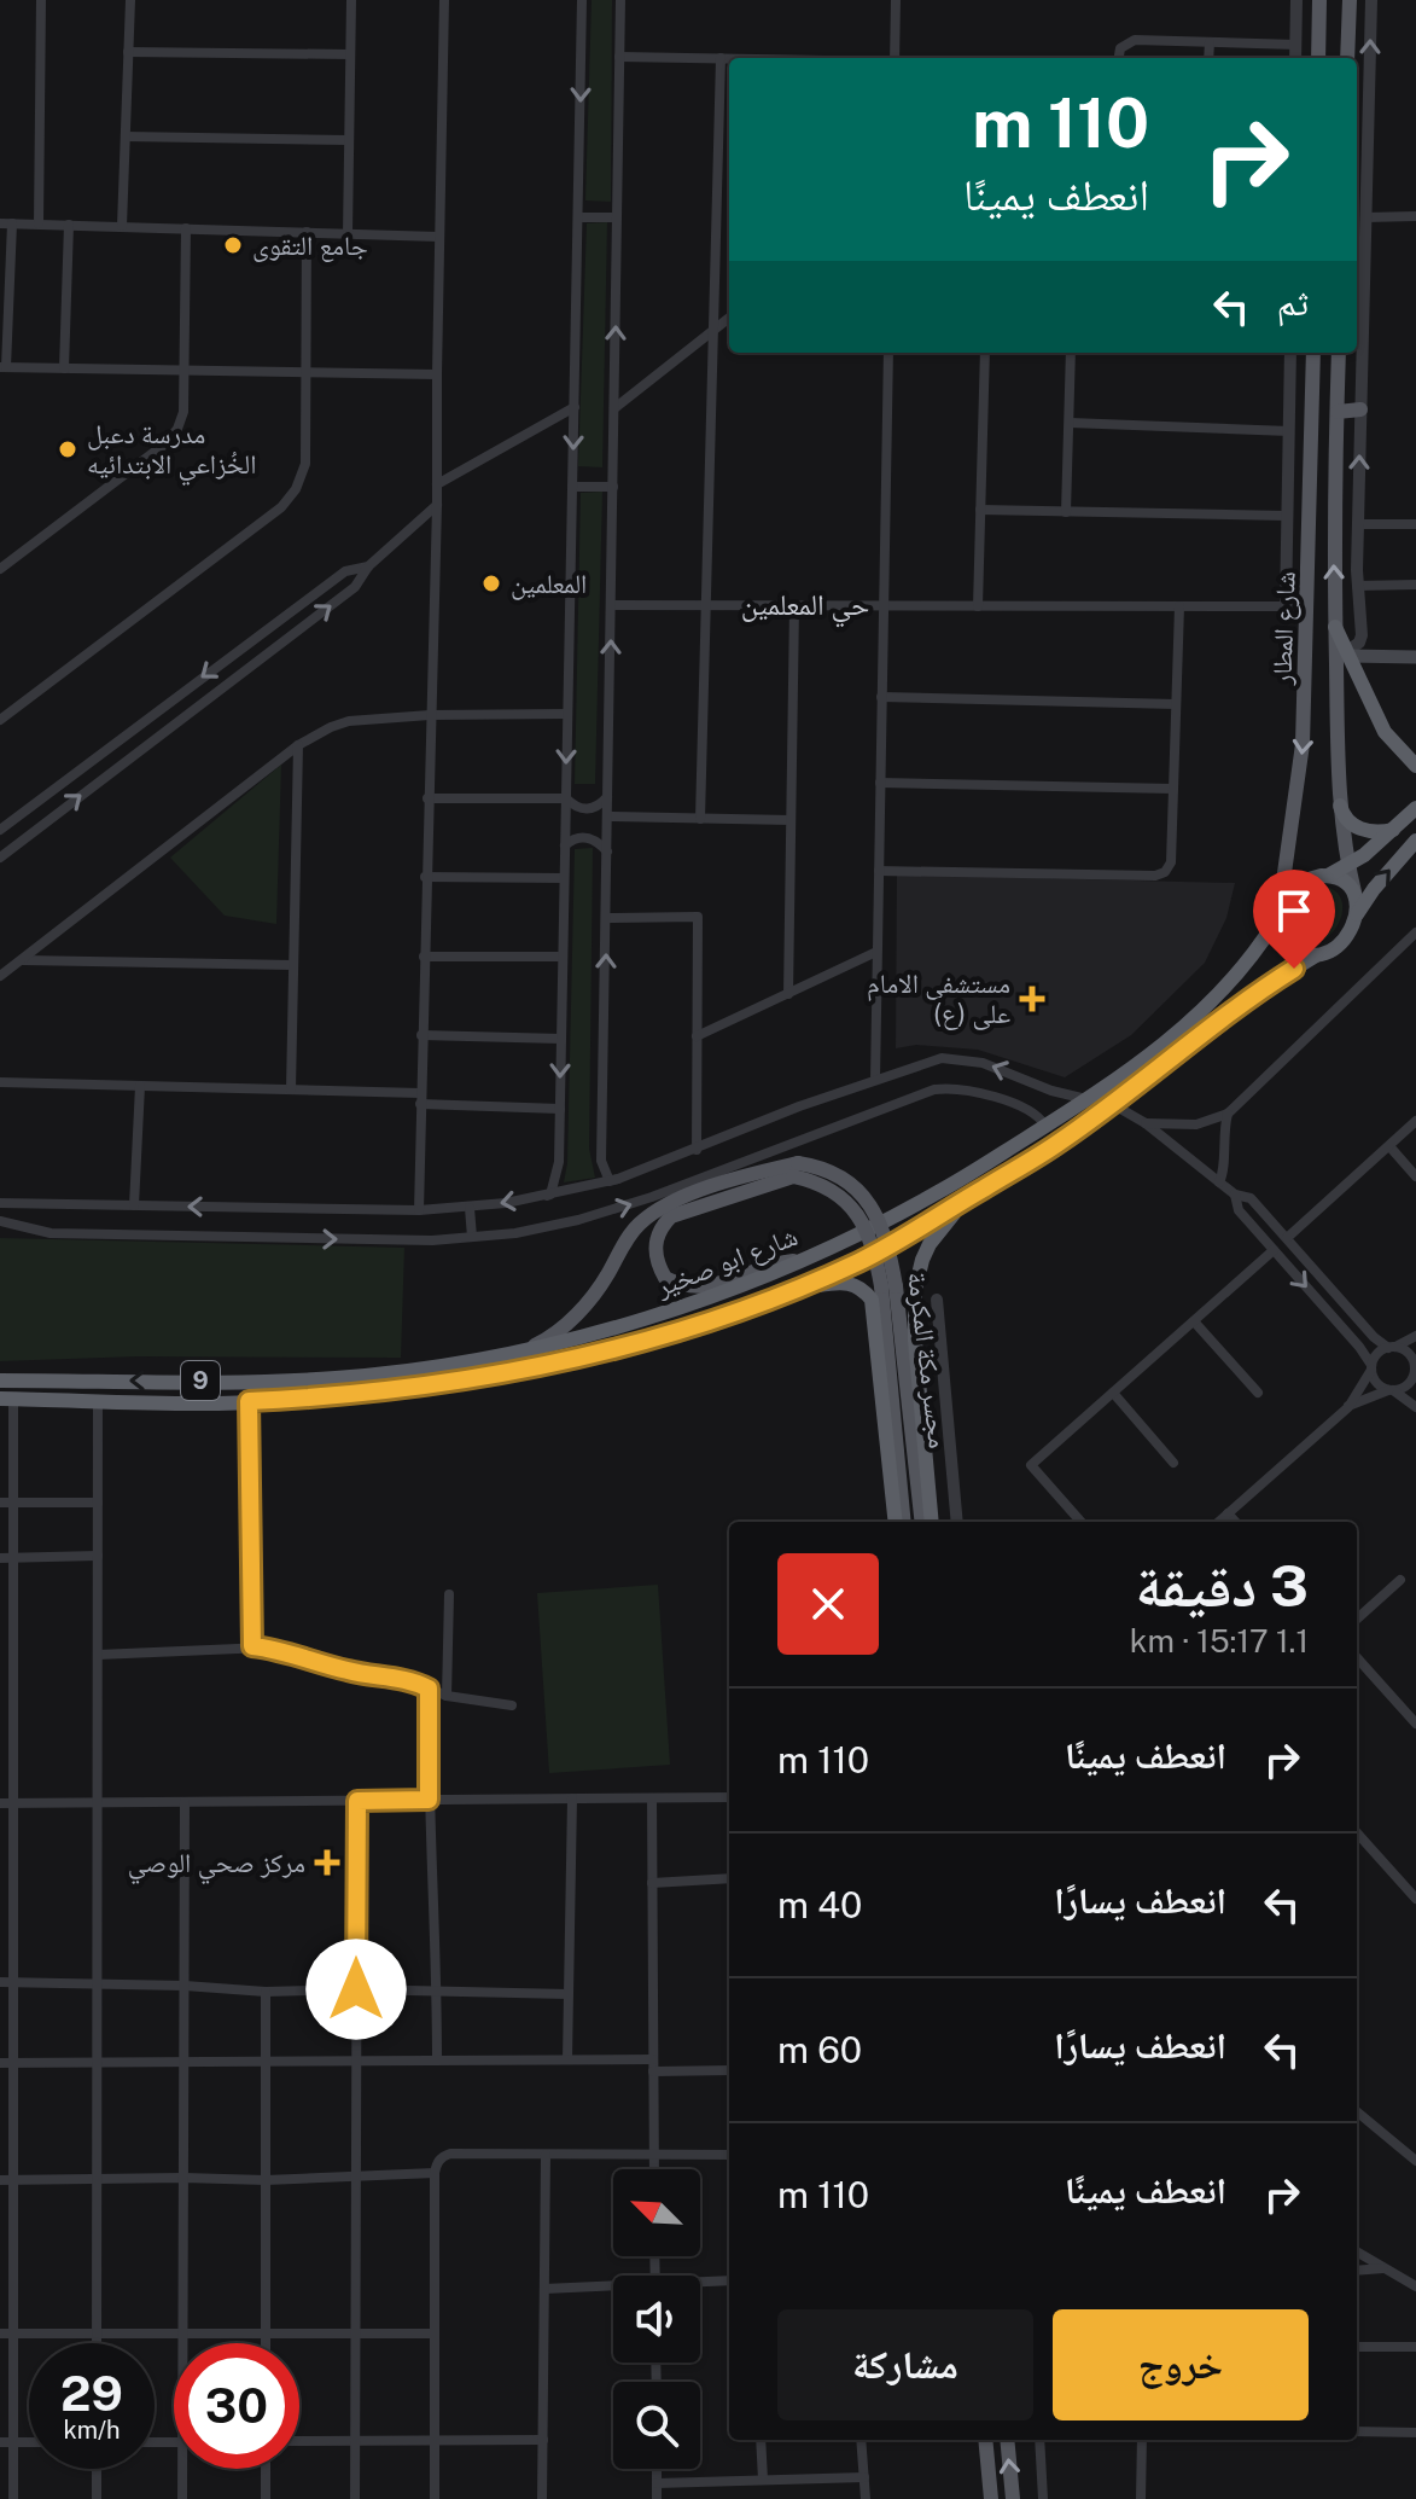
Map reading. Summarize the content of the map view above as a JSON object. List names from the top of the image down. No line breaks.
{"streets":{"highway":["شارع ابو صخير","9"],"main road":["شارع المطار","مجسر مكة المكرمة"]},"crossings":[["شارع المطار","9"],["شارع ابو صخير","9"]],"districts":["حي المعلمين"],"places":{"other":["جامع التقوى","مدرسة دعبل الخُزاعي الابتدائيه","المعلمين"],"health":["مستشفی الامام علی (ع)","مركز صحي الوصي"]},"north":"top left","page":{"turn":["110 m","انعطف يمينًا"],"then":"ثم","heading":["3 دقيقة","1.1 km · 15:17"],"list":[{"name":"انعطف يمينًا","value":"110 m"},{"name":"انعطف يسارًا","value":"40 m"},{"name":"انعطف يسارًا","value":"60 m"},{"name":"انعطف يمينًا","value":"110 m"}],"buttons":["خروج","مشاركة"],"speed":"29 km/h","limit":"30"}}
